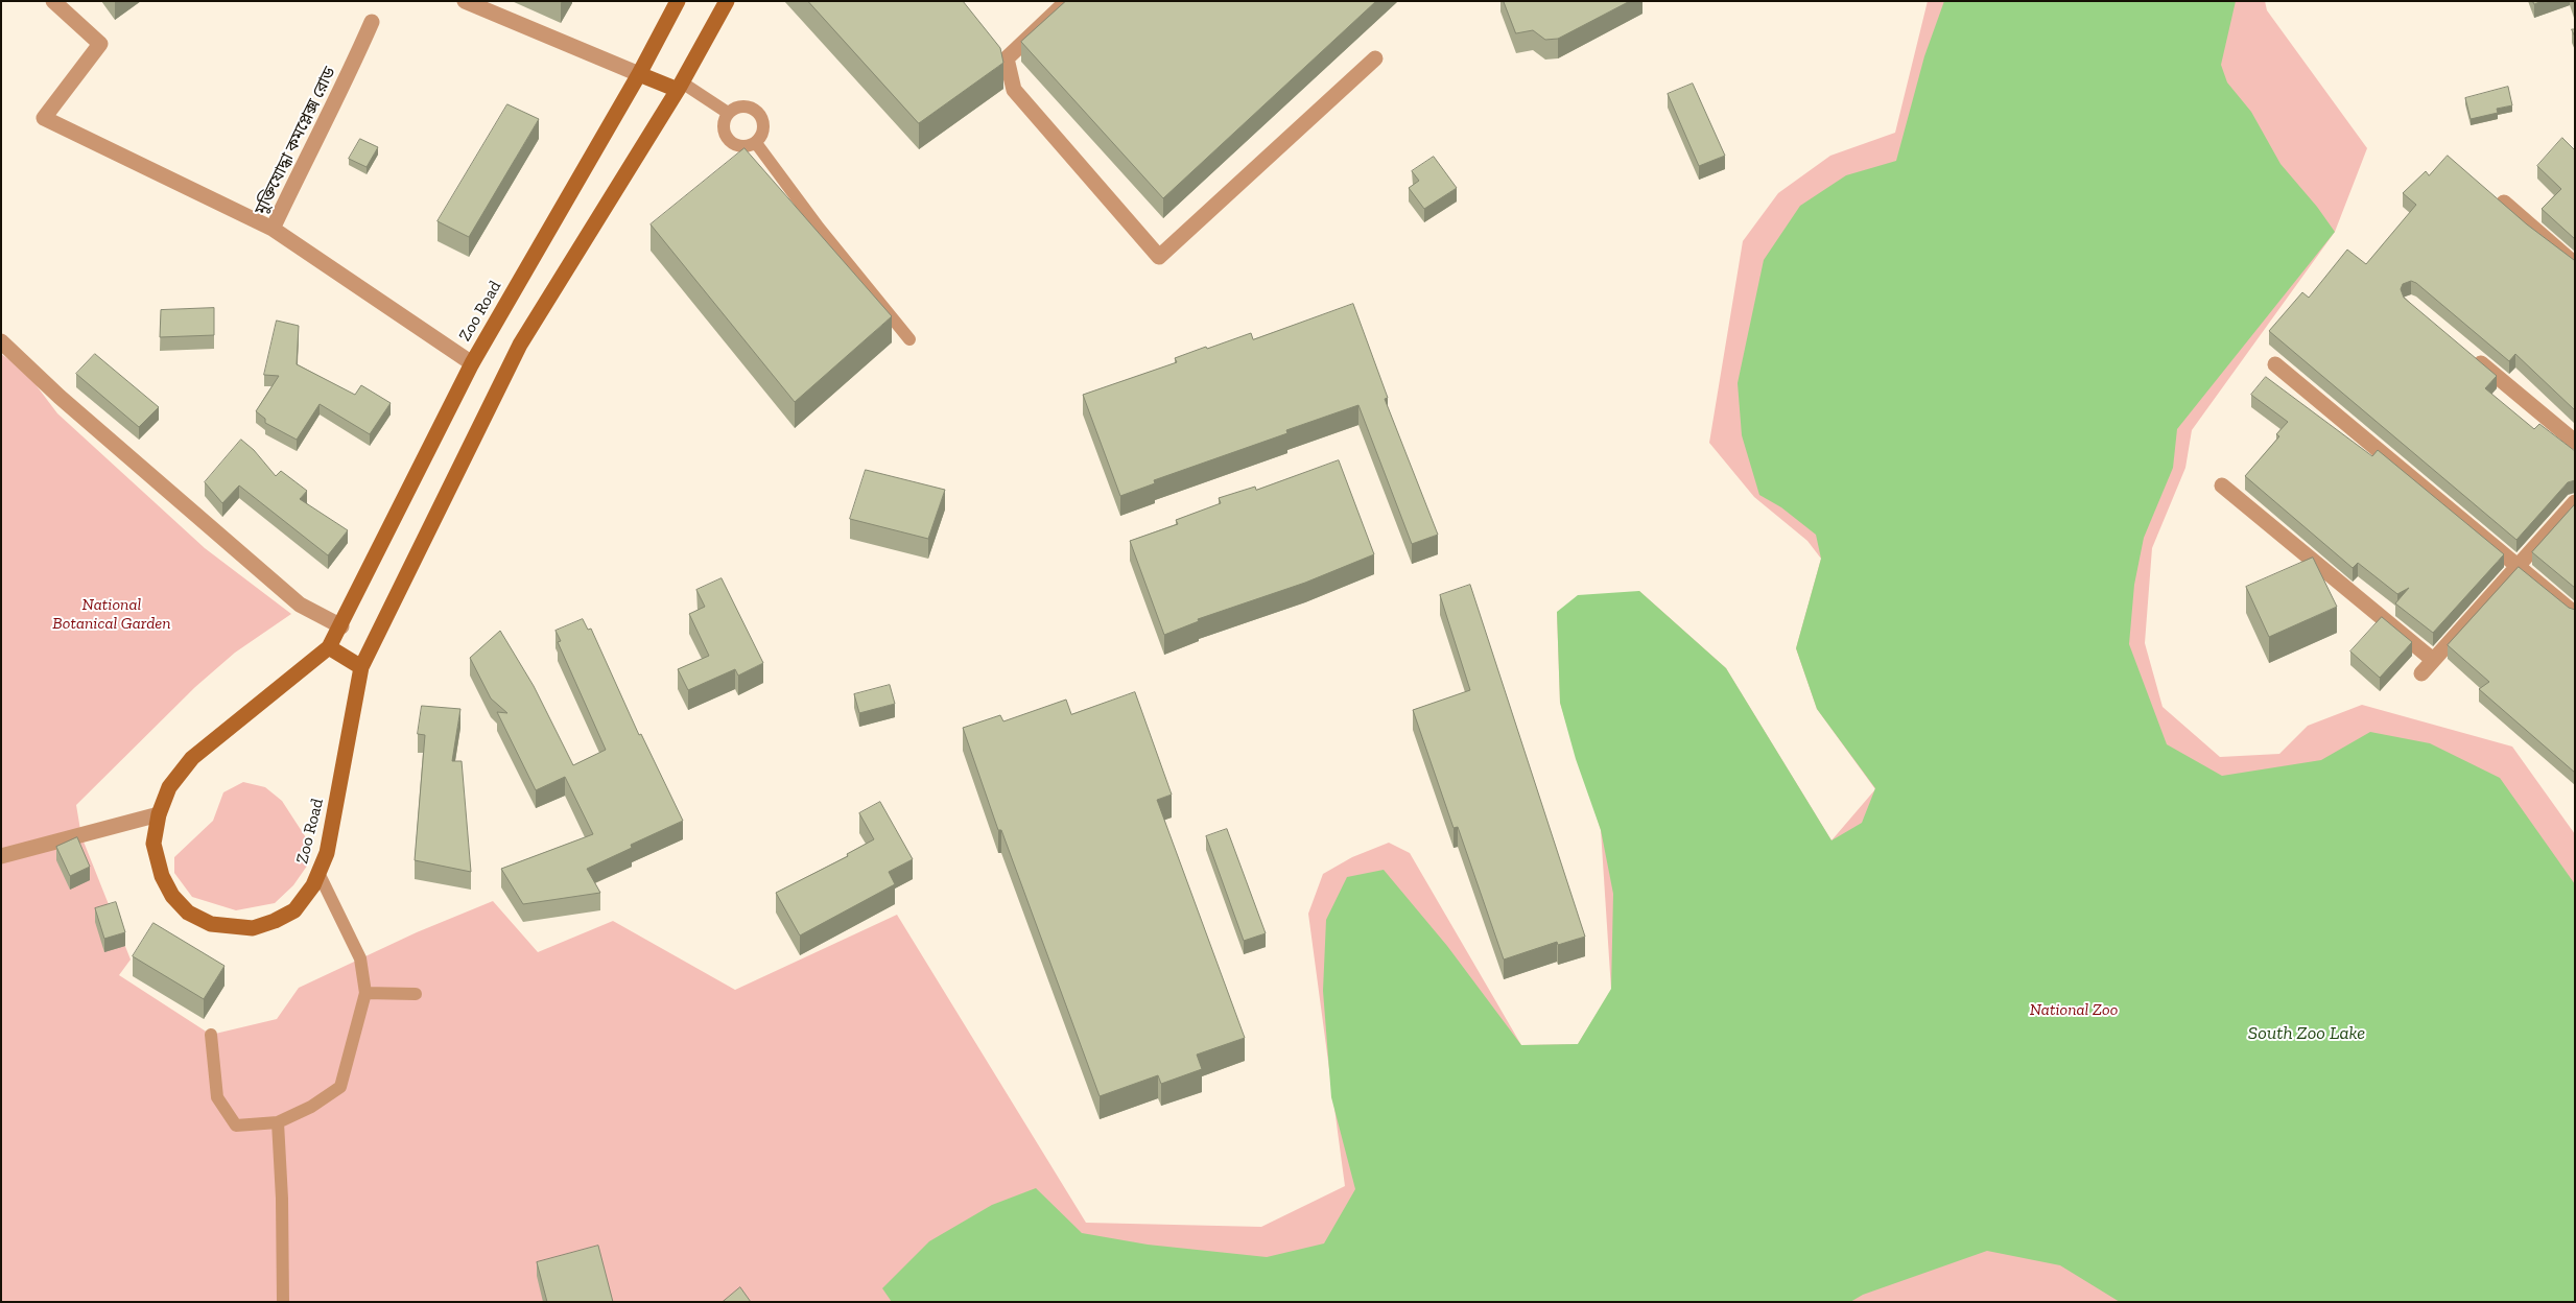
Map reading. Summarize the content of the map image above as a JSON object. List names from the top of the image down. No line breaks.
{"streets":{"main road":["Zoo Road"],"street":["মুক্তিযোদ্ধা কমপ্লেক্স রোড"]},"crossings":[["মুক্তিযোদ্ধা কমপ্লেক্স রোড","Zoo Road"]],"water":["South Zoo Lake"],"parks":["National Botanical Garden","National Zoo"]}
